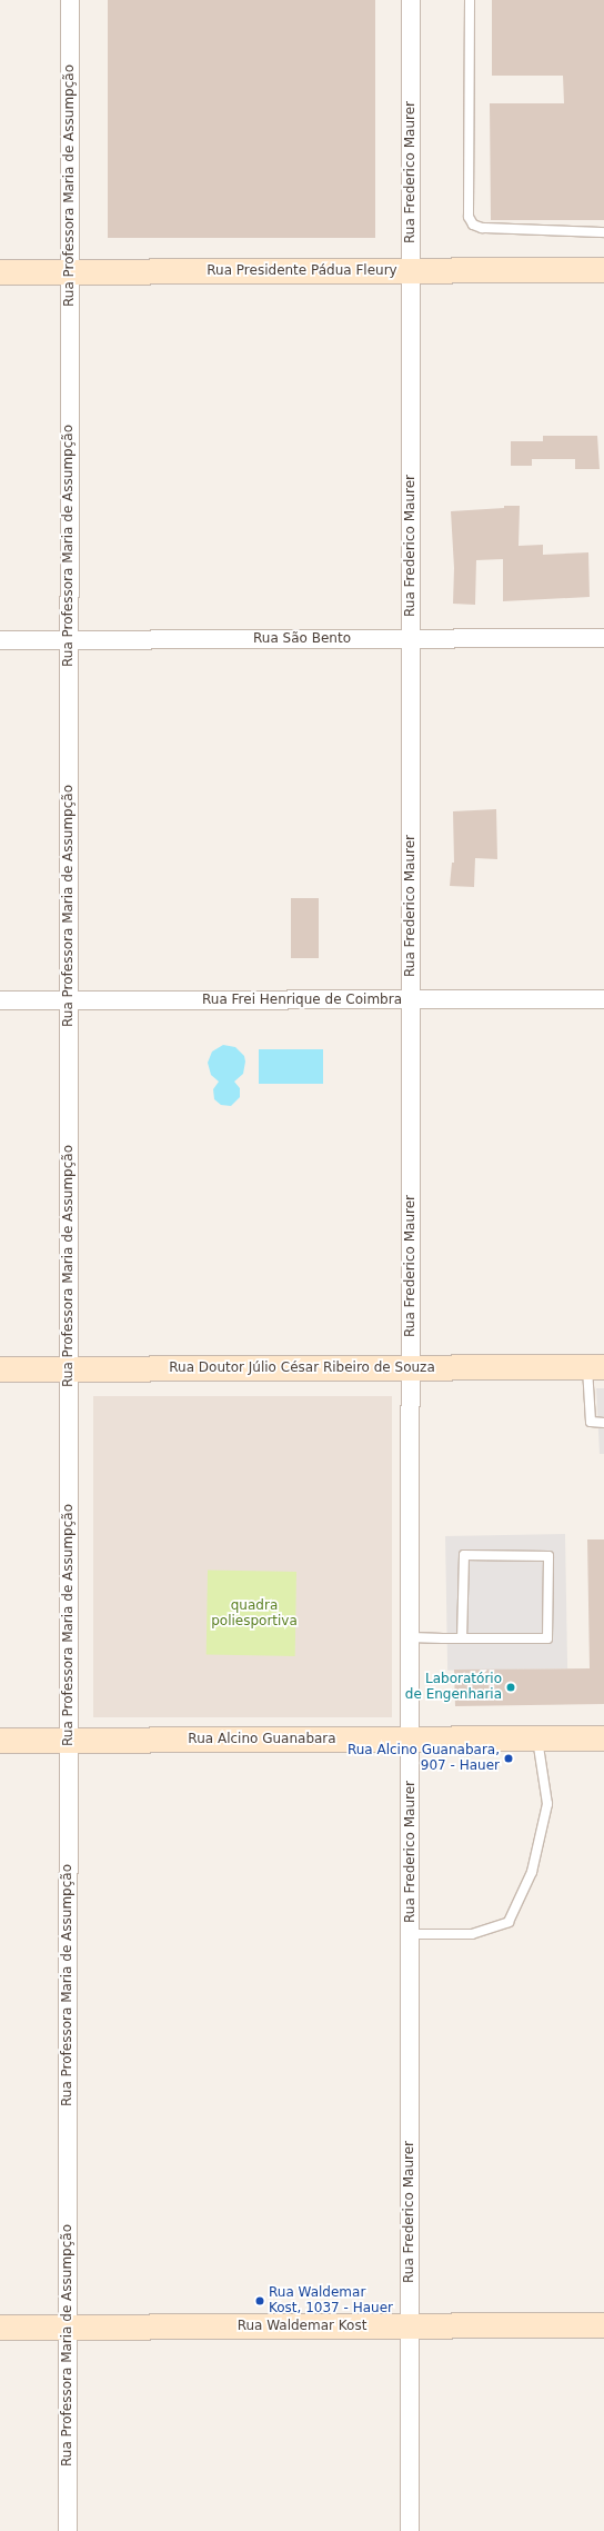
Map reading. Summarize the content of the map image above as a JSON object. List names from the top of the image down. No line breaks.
{"streets":{"street":["Rua Frederico Maurer","Rua Professora Maria de Assumpção","Rua Presidente Pádua Fleury","Rua São Bento","Rua Frei Henrique de Coimbra","Rua Doutor Júlio César Ribeiro de Souza","Rua Alcino Guanabara","Rua Waldemar Kost"]},"crossings":[["Rua Frederico Maurer","Rua Presidente Pádua Fleury"],["Rua Frederico Maurer","Rua São Bento"],["Rua Frederico Maurer","Rua Frei Henrique de Coimbra"],["Rua Frederico Maurer","Rua Doutor Júlio César Ribeiro de Souza"],["Rua Frederico Maurer","Rua Alcino Guanabara"],["Rua Frederico Maurer","Rua Waldemar Kost"],["Rua Professora Maria de Assumpção","Rua Presidente Pádua Fleury"],["Rua Professora Maria de Assumpção","Rua São Bento"],["Rua Professora Maria de Assumpção","Rua Frei Henrique de Coimbra"],["Rua Professora Maria de Assumpção","Rua Doutor Júlio César Ribeiro de Souza"],["Rua Professora Maria de Assumpção","Rua Alcino Guanabara"],["Rua Professora Maria de Assumpção","Rua Waldemar Kost"]],"parks":["quadra poliesportiva"],"places":["Laboratório de Engenharia","Rua Alcino Guanabara, 907 - Hauer","Rua Waldemar Kost, 1037 - Hauer"]}
